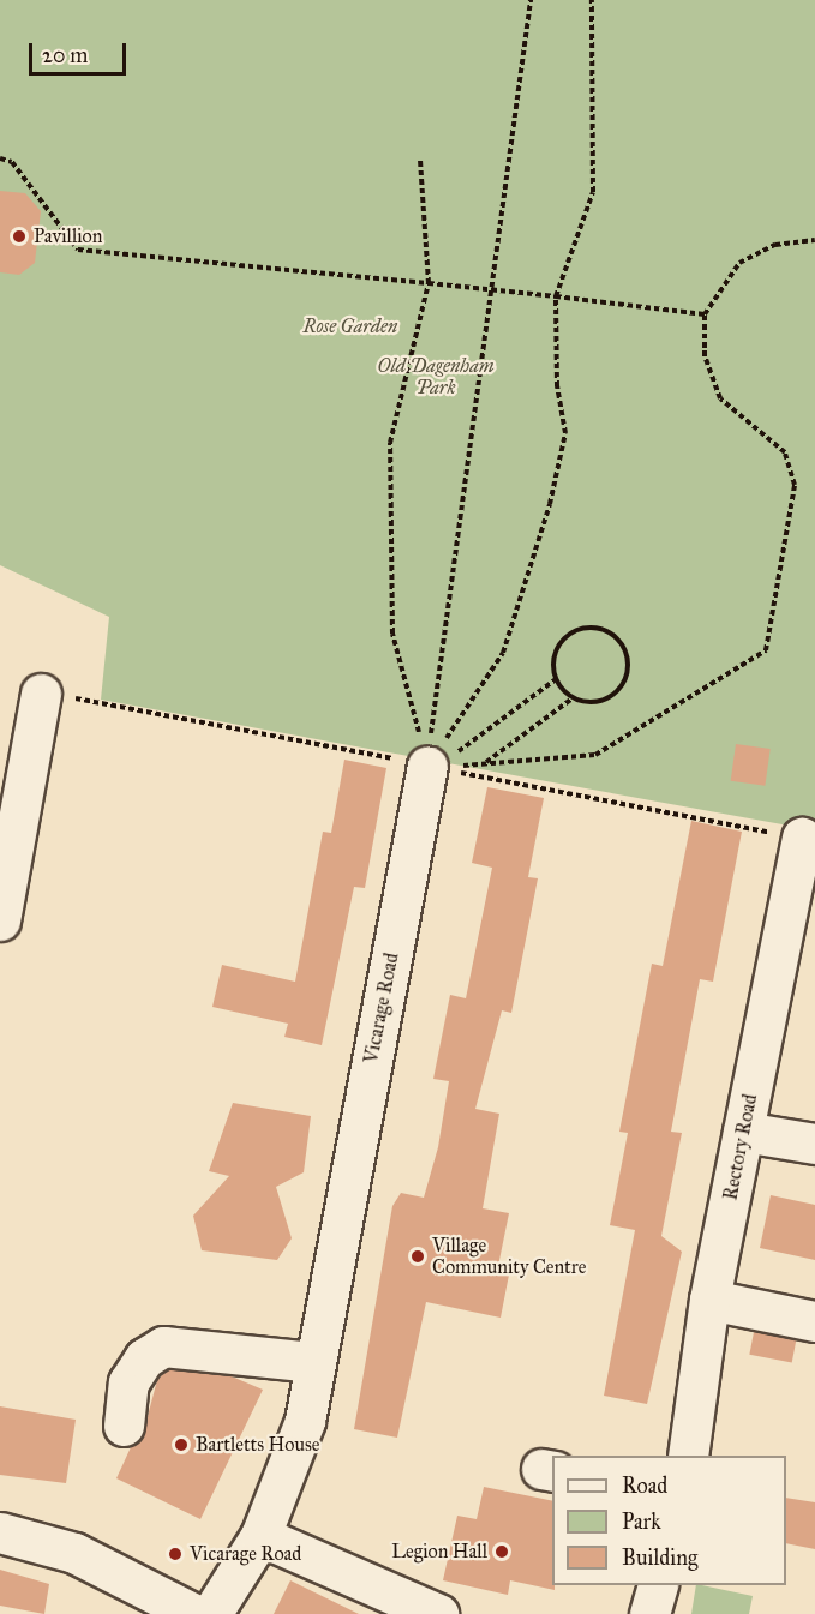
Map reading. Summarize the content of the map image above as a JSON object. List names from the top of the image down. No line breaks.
{"streets":{"street":["Vicarage Road","Rectory Road"]},"parks":["Rose Garden","Old Dagenham Park"],"places":["Pavillion","Village Community Centre","Bartletts House","Legion Hall","Vicarage Road"],"legend":["Road","Park","Building"],"scale_bar":"20 m"}
